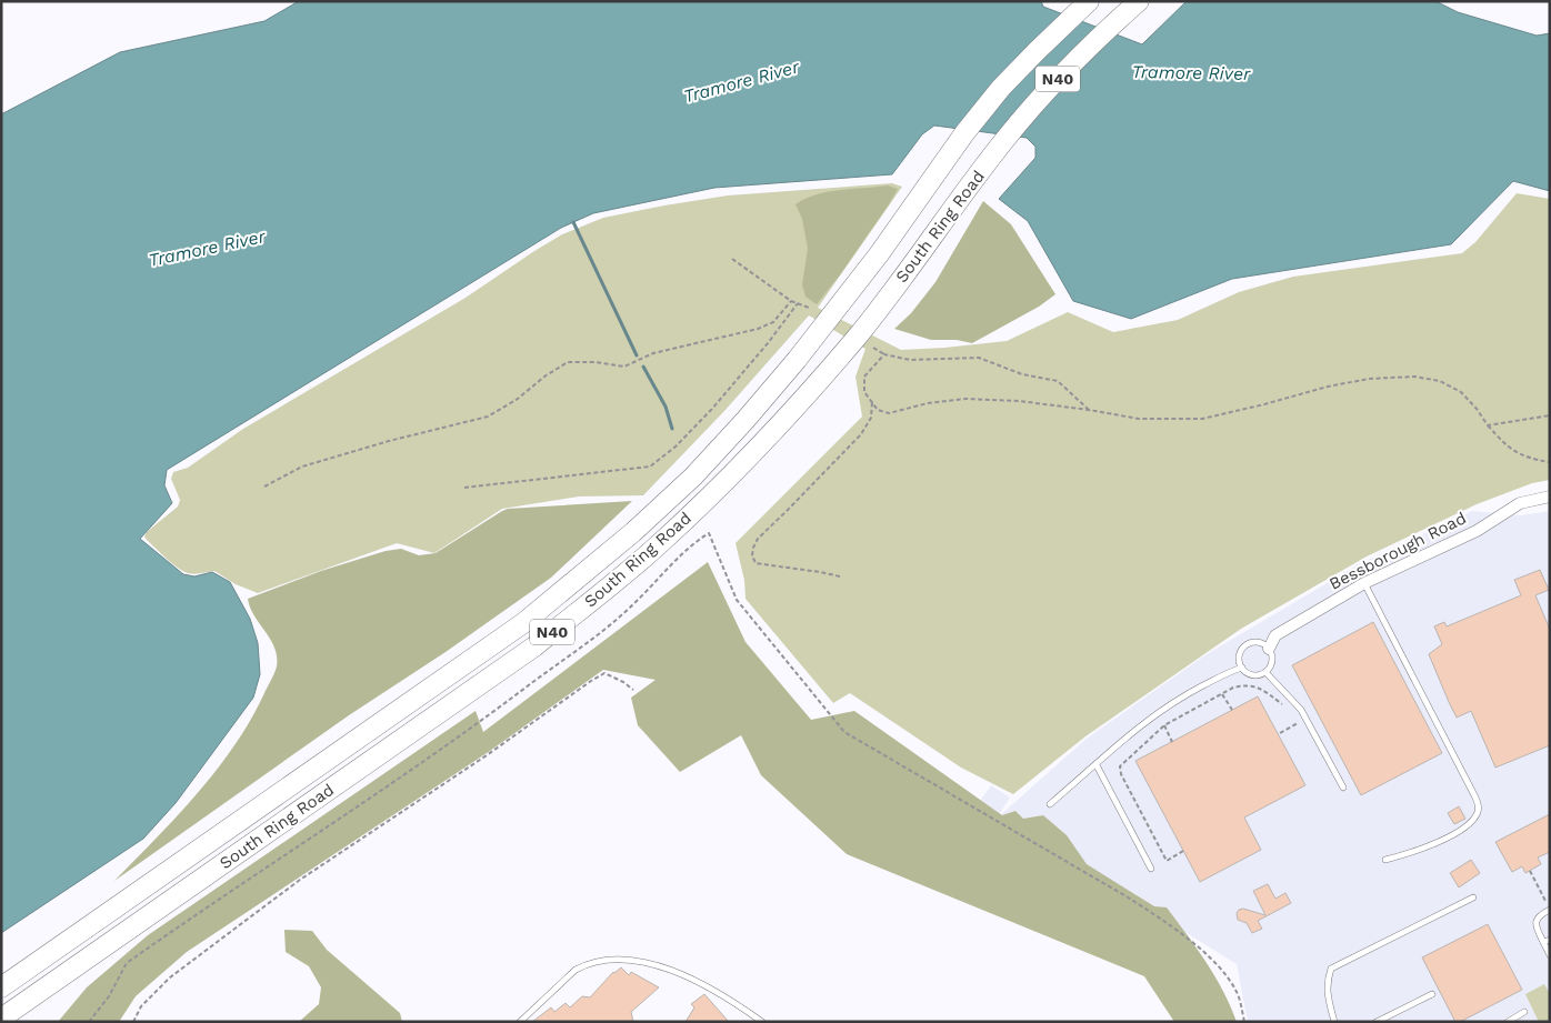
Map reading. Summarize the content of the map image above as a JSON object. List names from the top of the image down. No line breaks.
{"streets":{"highway":["N40","South Ring Road"],"street":["Bessborough Road"]},"water":["Tramore River"]}
